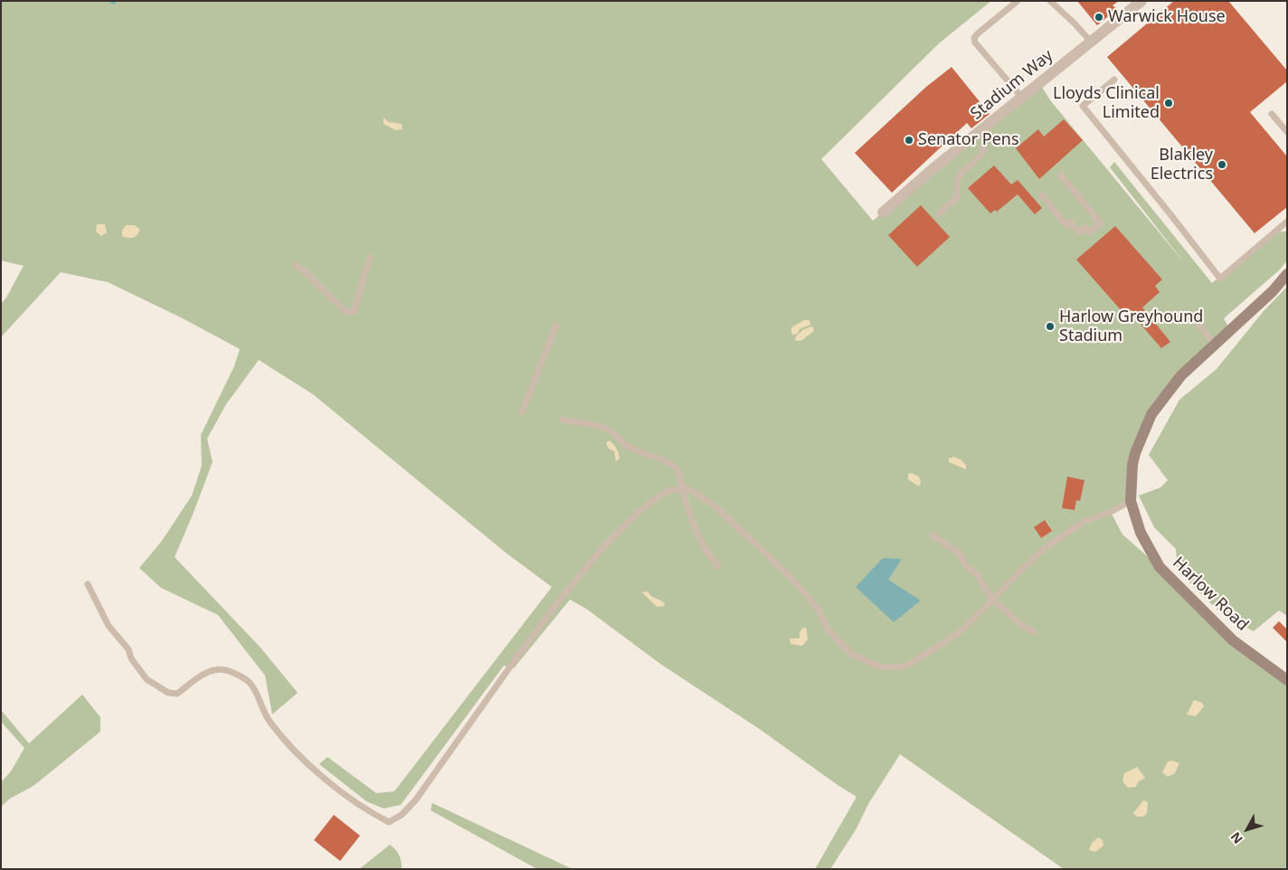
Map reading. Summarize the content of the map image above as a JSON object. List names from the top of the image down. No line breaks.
{"streets":{"street":["Stadium Way","Harlow Road"]},"places":["Warwick House","Lloyds Clinical Limited","Senator Pens","Blakley Electrics","Harlow Greyhound Stadium"],"north":"bottom left"}
